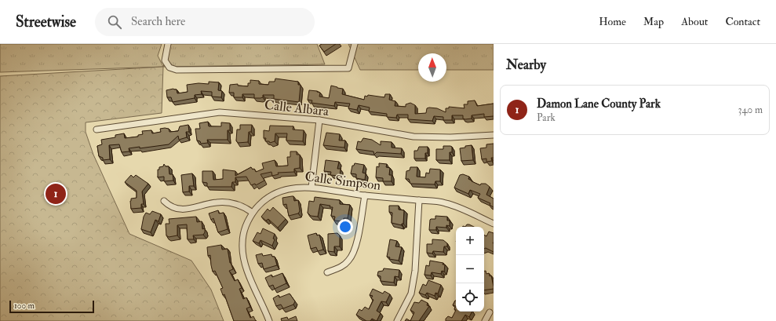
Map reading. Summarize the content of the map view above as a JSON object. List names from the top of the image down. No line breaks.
{"streets":{"street":["Calle Albara","Calle Simpson"]},"scale_bar":"100 m","north":"top","page":{"header":"Streetwise","search":"Search here","nav":["Home","Map","About","Contact"],"heading":"Nearby","list":[{"mark":"1","name":"Damon Lane County Park","note":"Park","value":"340 m"}],"pins":"1","map_buttons":["+","−"],"scale":"100 m"}}
